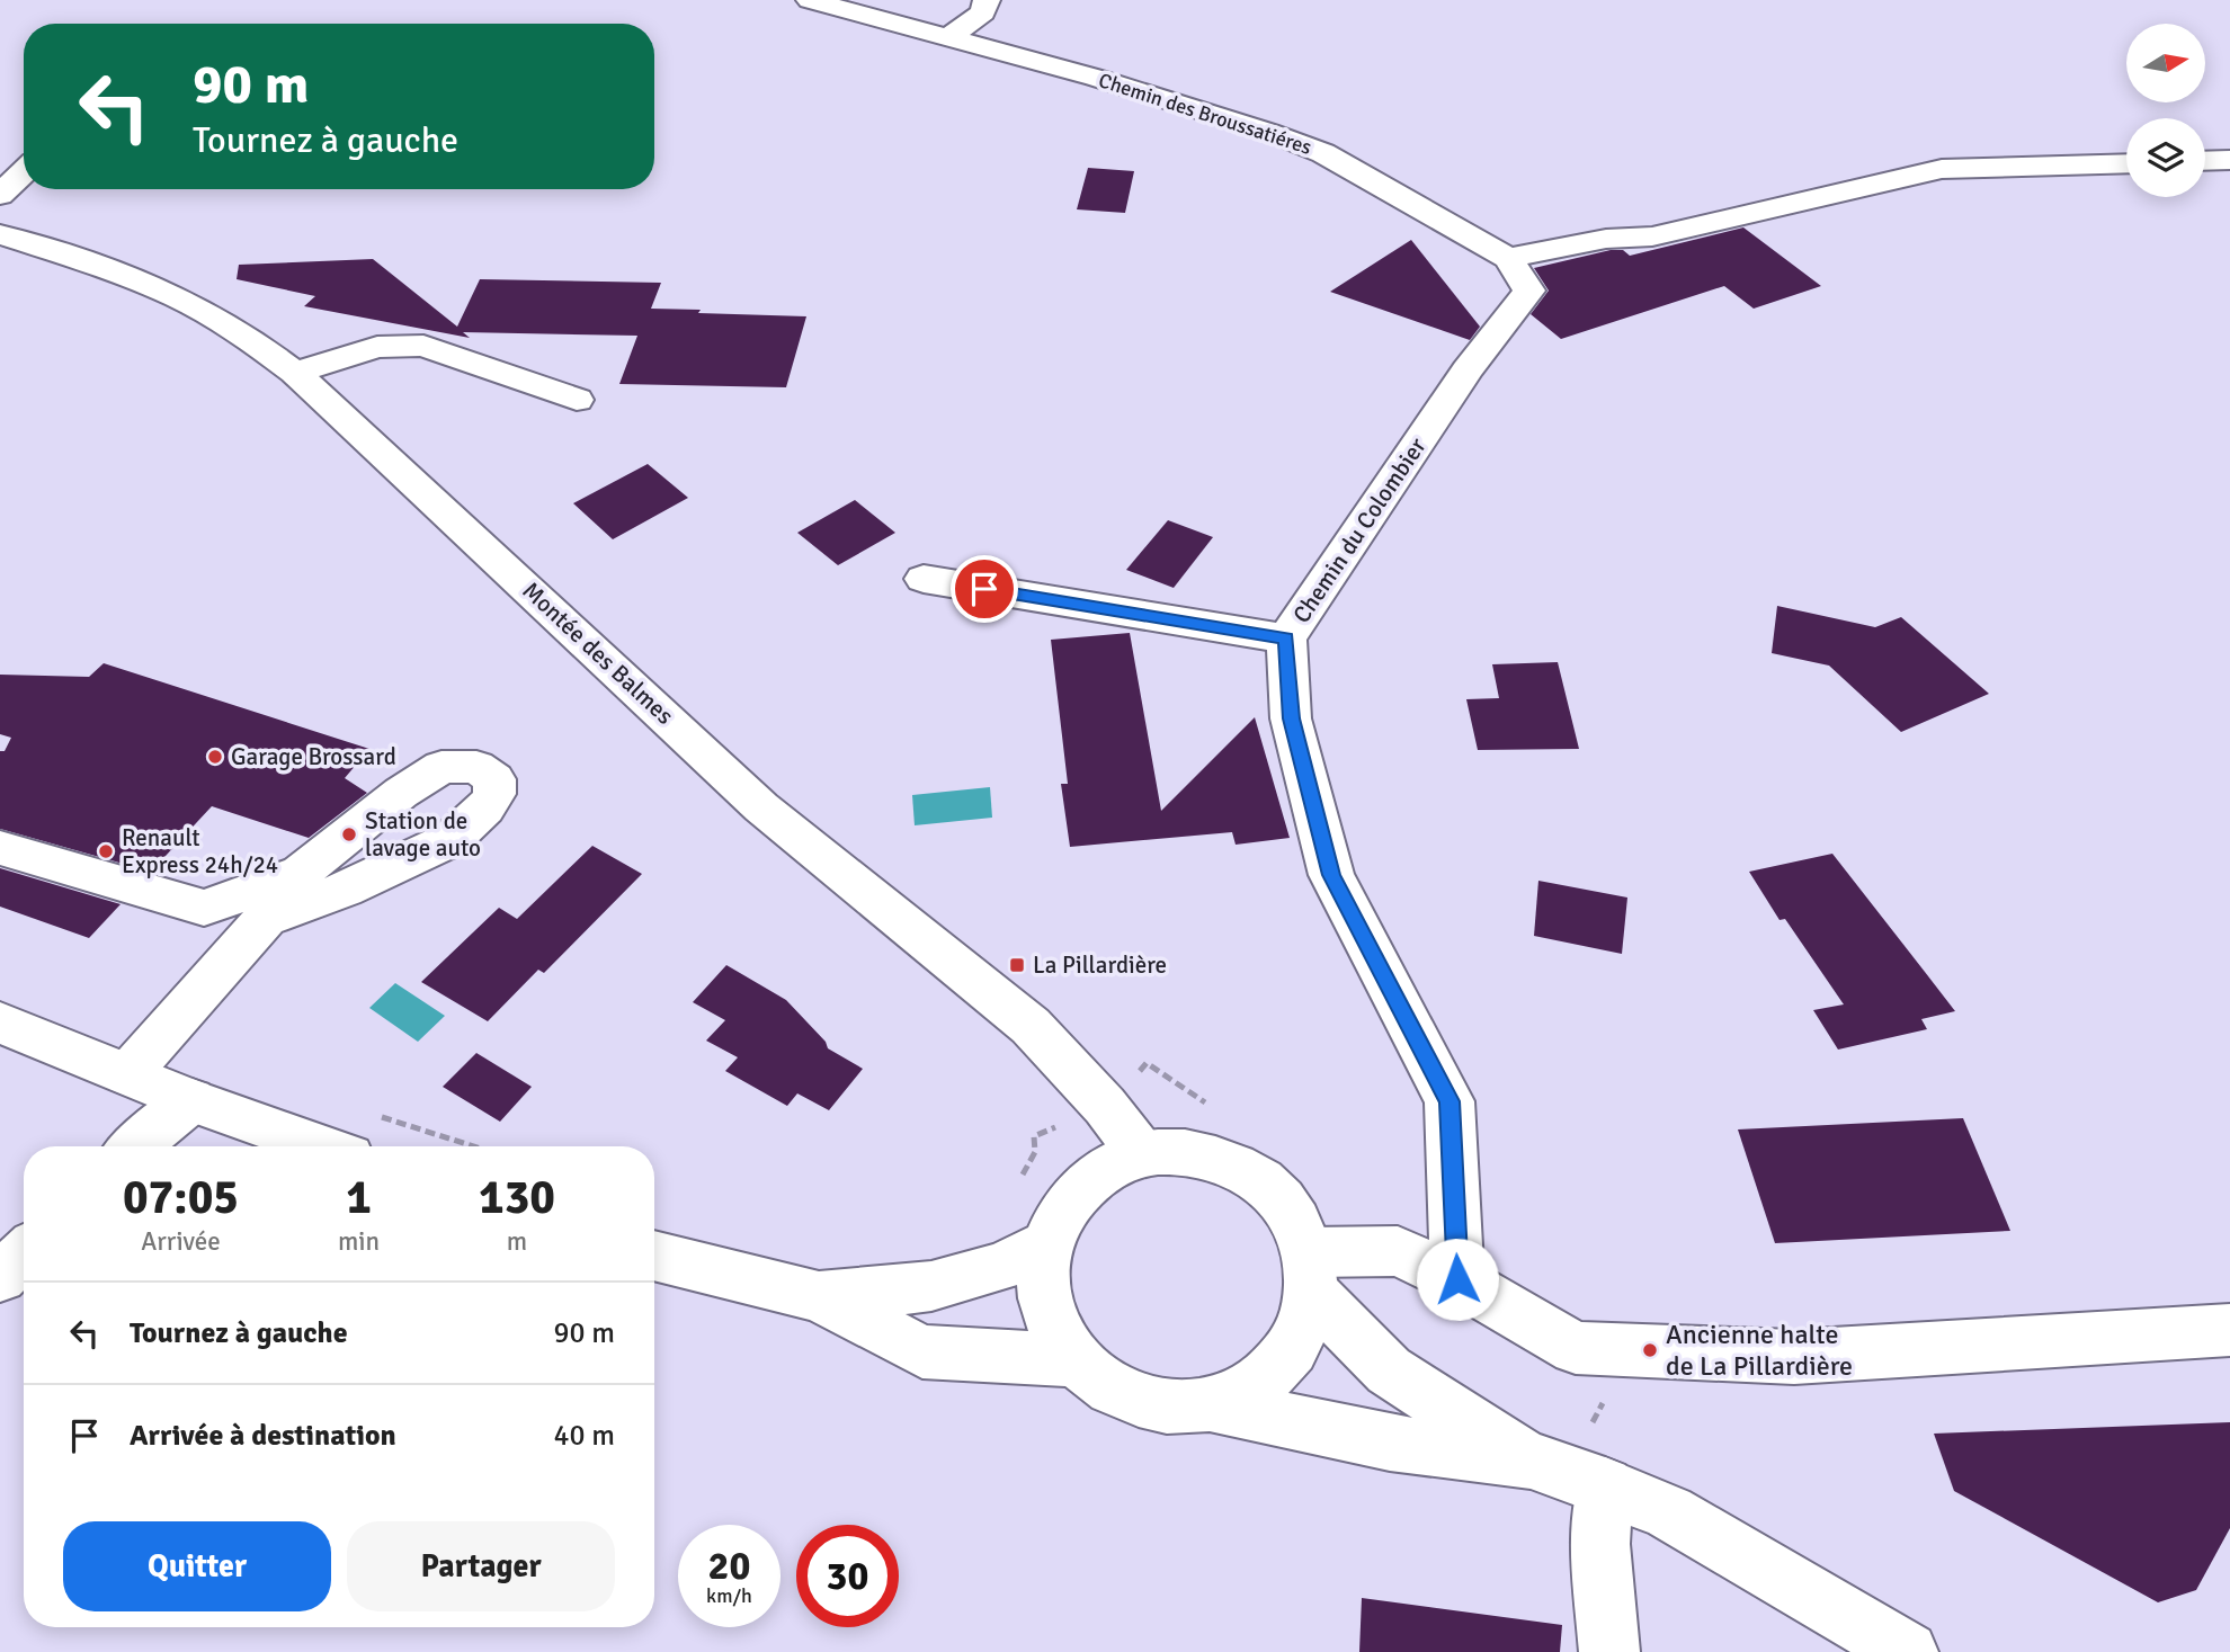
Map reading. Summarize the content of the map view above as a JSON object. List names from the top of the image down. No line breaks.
{"streets":{"street":["Chemin des Broussatiéres","Chemin du Colombier","Montée des Balmes"]},"crossings":[["Chemin des Broussatiéres","Chemin du Colombier"]],"places":{"other":["Garage Brossard","Station de lavage auto","Renault Express 24h/24","Ancienne halte de La Pillardière"],"transit":["La Pillardière"]},"north":"right","page":{"turn":["90 m","Tournez à gauche"],"eta":["07:05","Arrivée","1","min","130","m"],"list":[{"name":"Tournez à gauche","value":"90 m"},{"name":"Arrivée à destination","value":"40 m"}],"buttons":["Quitter","Partager"],"speed":"20 km/h","limit":"30"}}
